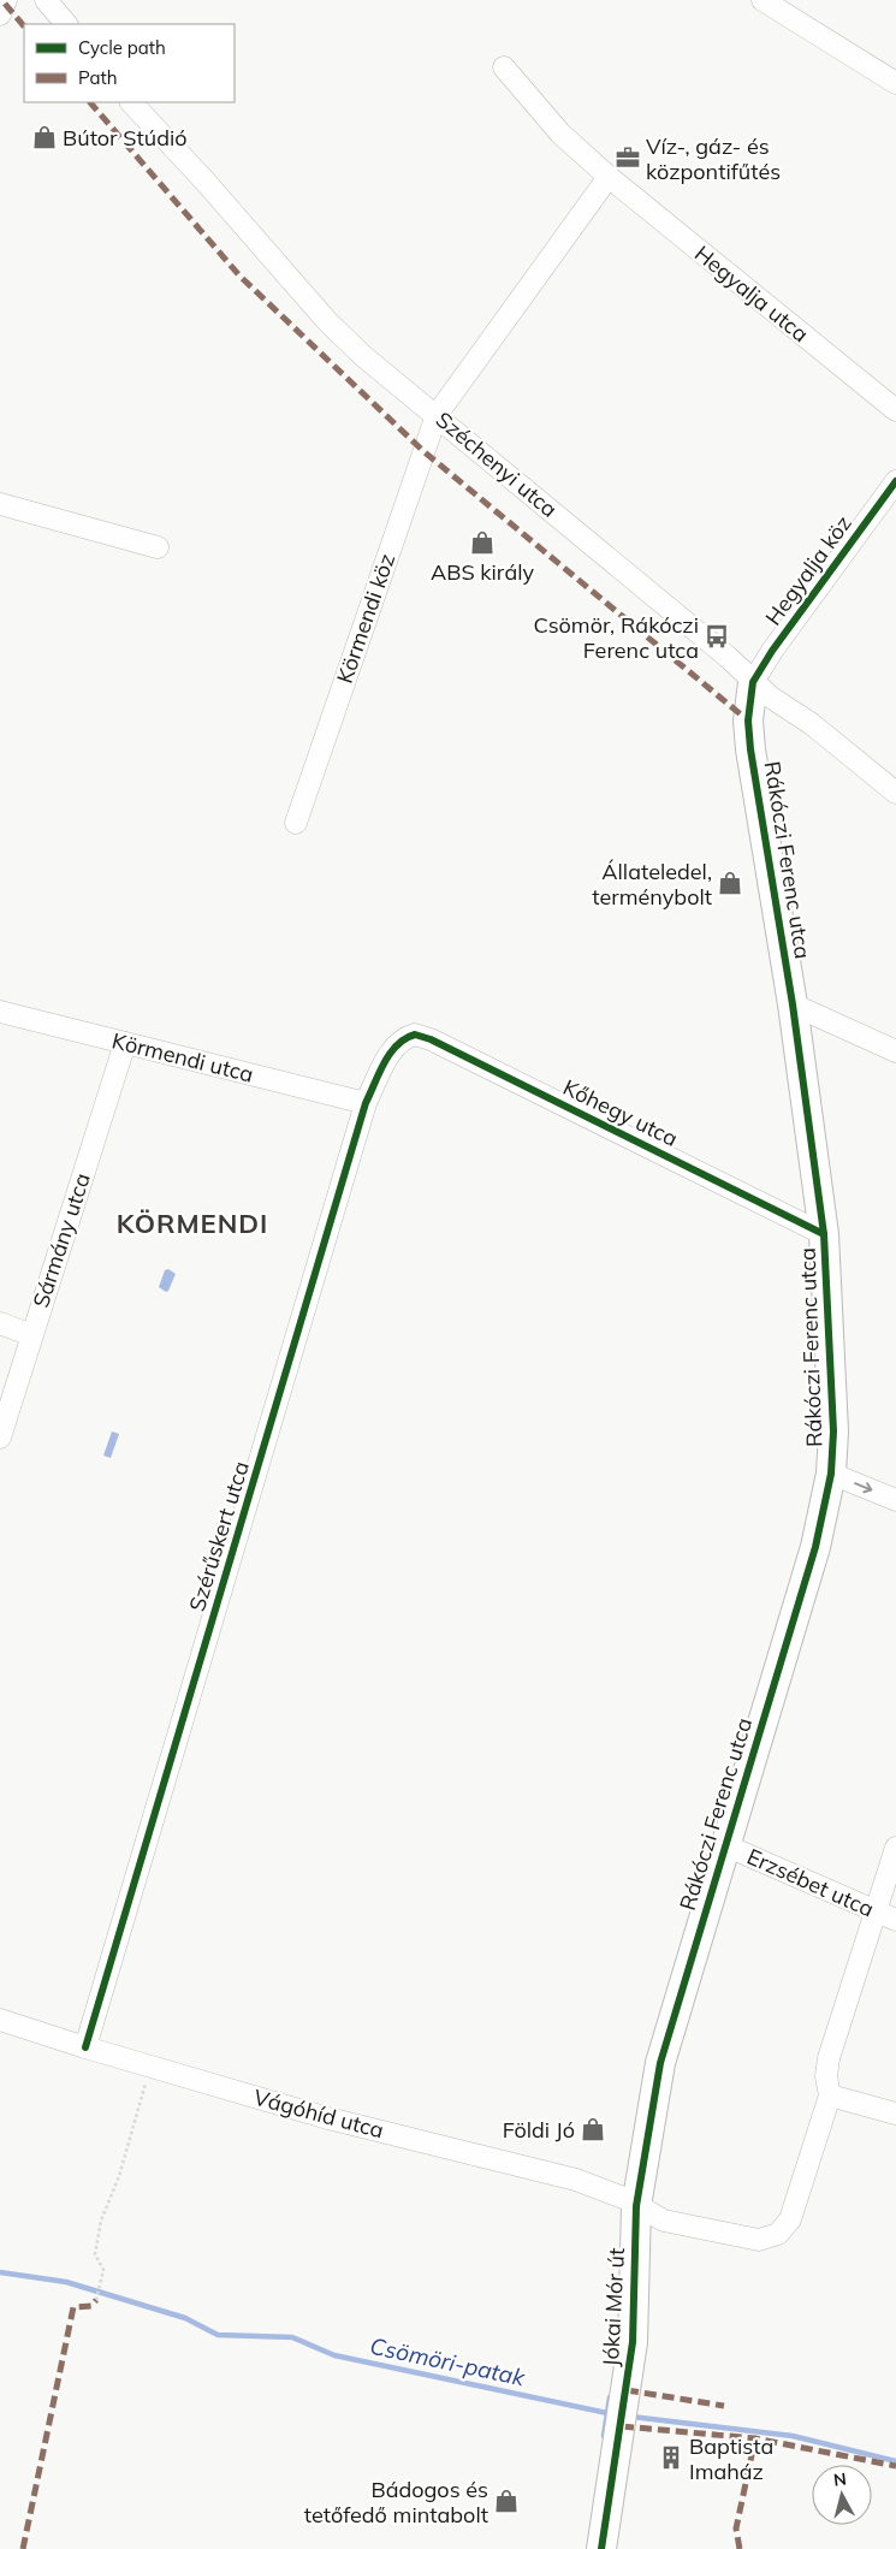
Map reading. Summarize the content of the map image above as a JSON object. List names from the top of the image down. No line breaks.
{"streets":{"street":["Hegyalja utca","Széchenyi utca","Hegyalja köz","Körmendi köz","Rákóczi Ferenc utca","Körmendi utca","Kőhegy utca","Sármány utca","Szérűskert utca","Erzsébet utca","Vágóhíd utca","Jókai Mór út"]},"crossings":[["Széchenyi utca","Hegyalja köz"],["Széchenyi utca","Körmendi köz"],["Széchenyi utca","Rákóczi Ferenc utca"],["Hegyalja köz","Rákóczi Ferenc utca"],["Rákóczi Ferenc utca","Kőhegy utca"],["Rákóczi Ferenc utca","Erzsébet utca"],["Rákóczi Ferenc utca","Vágóhíd utca"],["Rákóczi Ferenc utca","Jókai Mór út"],["Körmendi utca","Sármány utca"],["Körmendi utca","Szérűskert utca"],["Kőhegy utca","Szérűskert utca"],["Szérűskert utca","Vágóhíd utca"],["Vágóhíd utca","Jókai Mór út"]],"districts":["KÖRMENDI"],"water":["Csömöri-patak"],"places":{"shop":["Bútor Stúdió","ABS király","Állateledel, terménybolt","Földi Jó","Bádogos és tetőfedő mintabolt"],"office":["Víz-, gáz- és központifűtés"],"bus stop":["Csömör, Rákóczi Ferenc utca"],"building":["Baptista Imaház"]},"legend":["Cycle path","Path"],"north":"top"}
